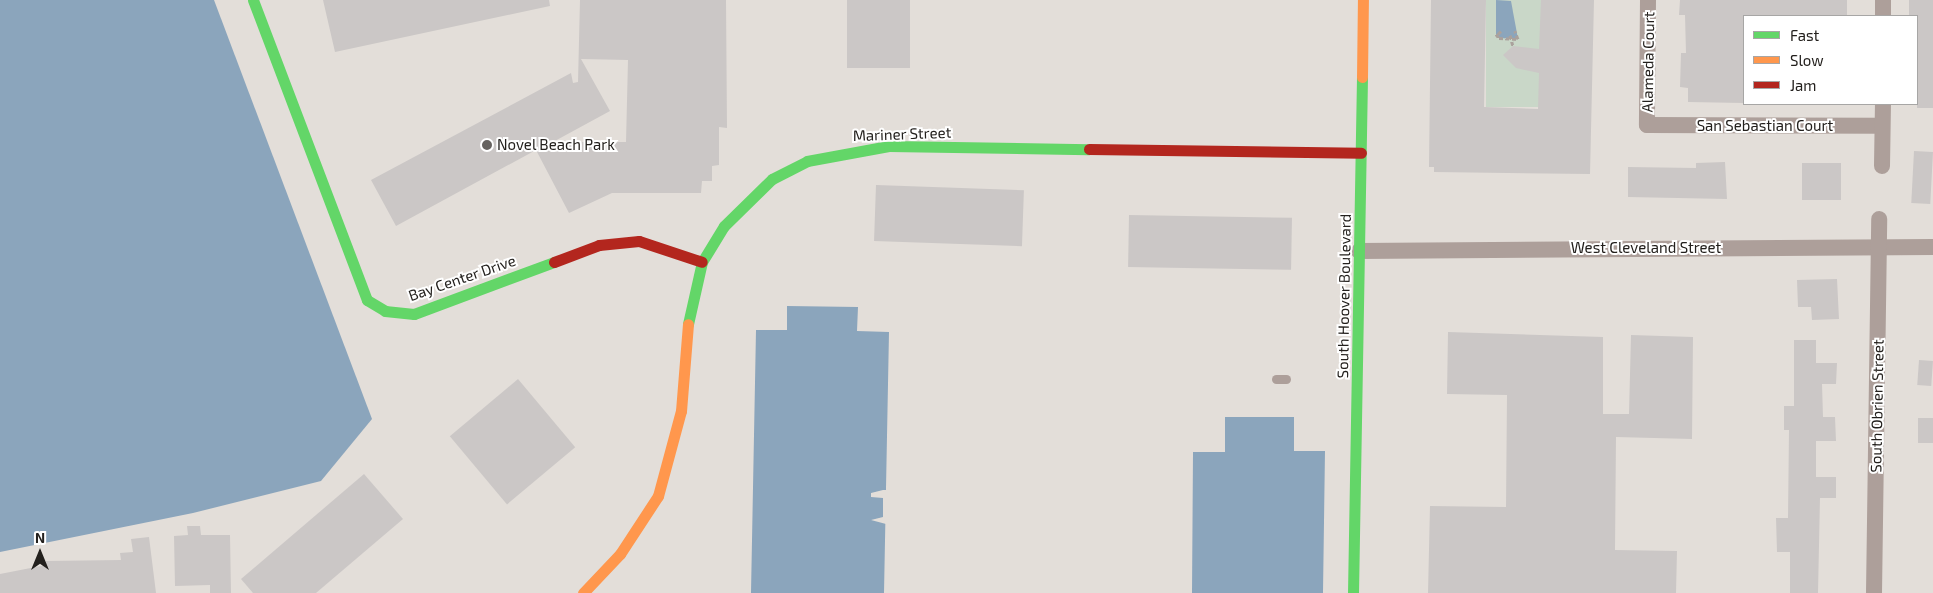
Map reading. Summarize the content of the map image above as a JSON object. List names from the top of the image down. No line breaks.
{"streets":{"street":["Alameda Court","San Sebastian Court","Mariner Street","West Cleveland Street","Bay Center Drive","South Hoover Boulevard","South Obrien Street"]},"crossings":[["Alameda Court","San Sebastian Court"],["Mariner Street","Bay Center Drive"],["Mariner Street","South Hoover Boulevard"],["West Cleveland Street","South Hoover Boulevard"],["West Cleveland Street","South Obrien Street"]],"places":["Novel Beach Park"],"legend":["Fast","Slow","Jam"],"north":"top"}
